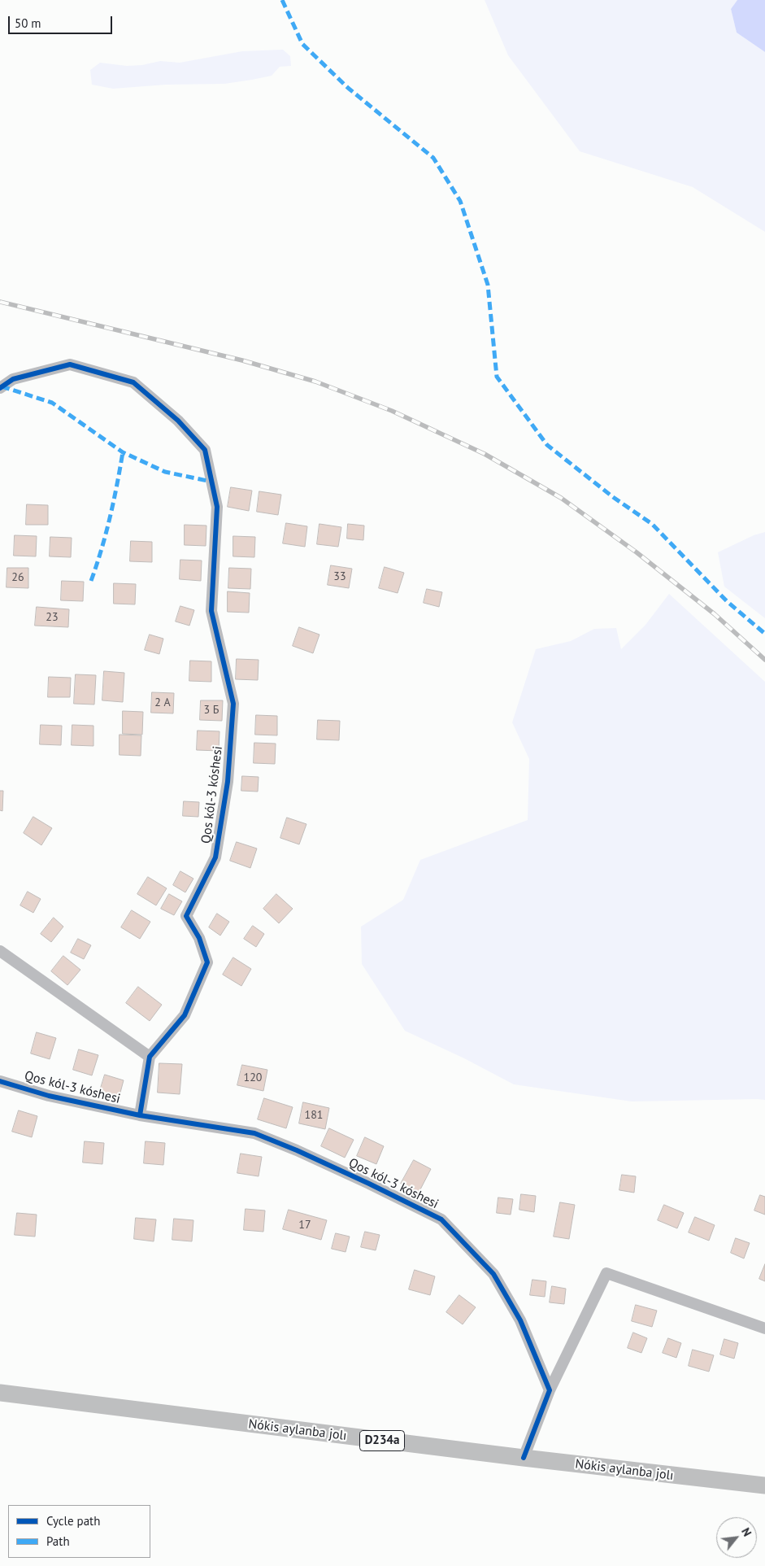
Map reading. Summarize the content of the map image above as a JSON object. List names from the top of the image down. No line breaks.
{"streets":{"main road":["Nókis aylanba jolı","D234a"],"street":["Qos kól-3 kóshesi"]},"house_numbers":["33","26","23","2 А","3 Б","120","181","17"],"legend":["Cycle path","Path"],"scale_bar":"50 m","north":"top right"}
